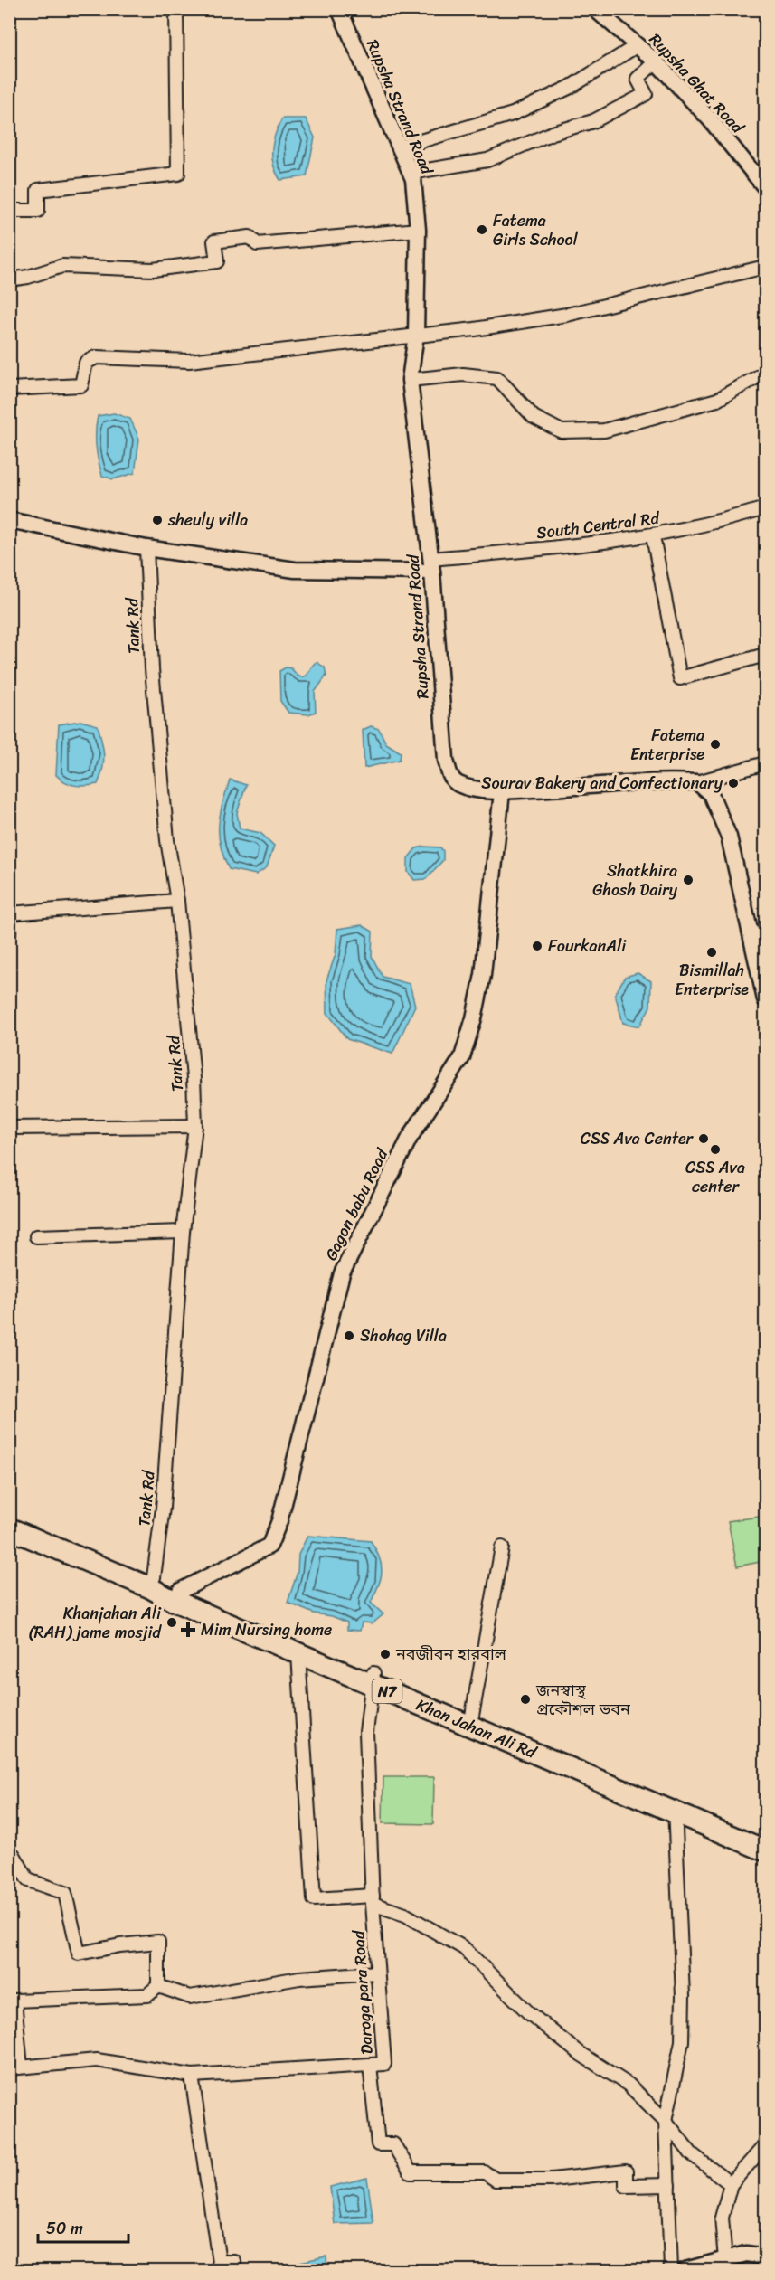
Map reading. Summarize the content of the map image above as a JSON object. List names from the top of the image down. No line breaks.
{"streets":{"highway":["N7","Khan Jahan Ali Rd"],"street":["Rupsha Ghat Road","Rupsha Strand Road","South Central Rd","Tank Rd","Gagon babu Road","Daroga para Road"]},"crossings":[["Rupsha Strand Road","South Central Rd"],["Rupsha Strand Road","Gagon babu Road"],["Tank Rd","Khan Jahan Ali Rd"],["Gagon babu Road","Khan Jahan Ali Rd"],["Khan Jahan Ali Rd","Daroga para Road"]],"places":{"other":["Fatema Girls School","sheuly villa","Fatema Enterprise","Sourav Bakery and Confectionary","Shatkhira Ghosh Dairy","FourkanAli","Bismillah Enterprise","CSS Ava Center","CSS Ava center","Shohag Villa","Khanjahan Ali (RAH) jame mosjid","নবজীবন হারবাল","জনস্বাস্থ প্রকৌশল ভবন"],"health":["Mim Nursing home"]},"scale_bar":"50 m"}
